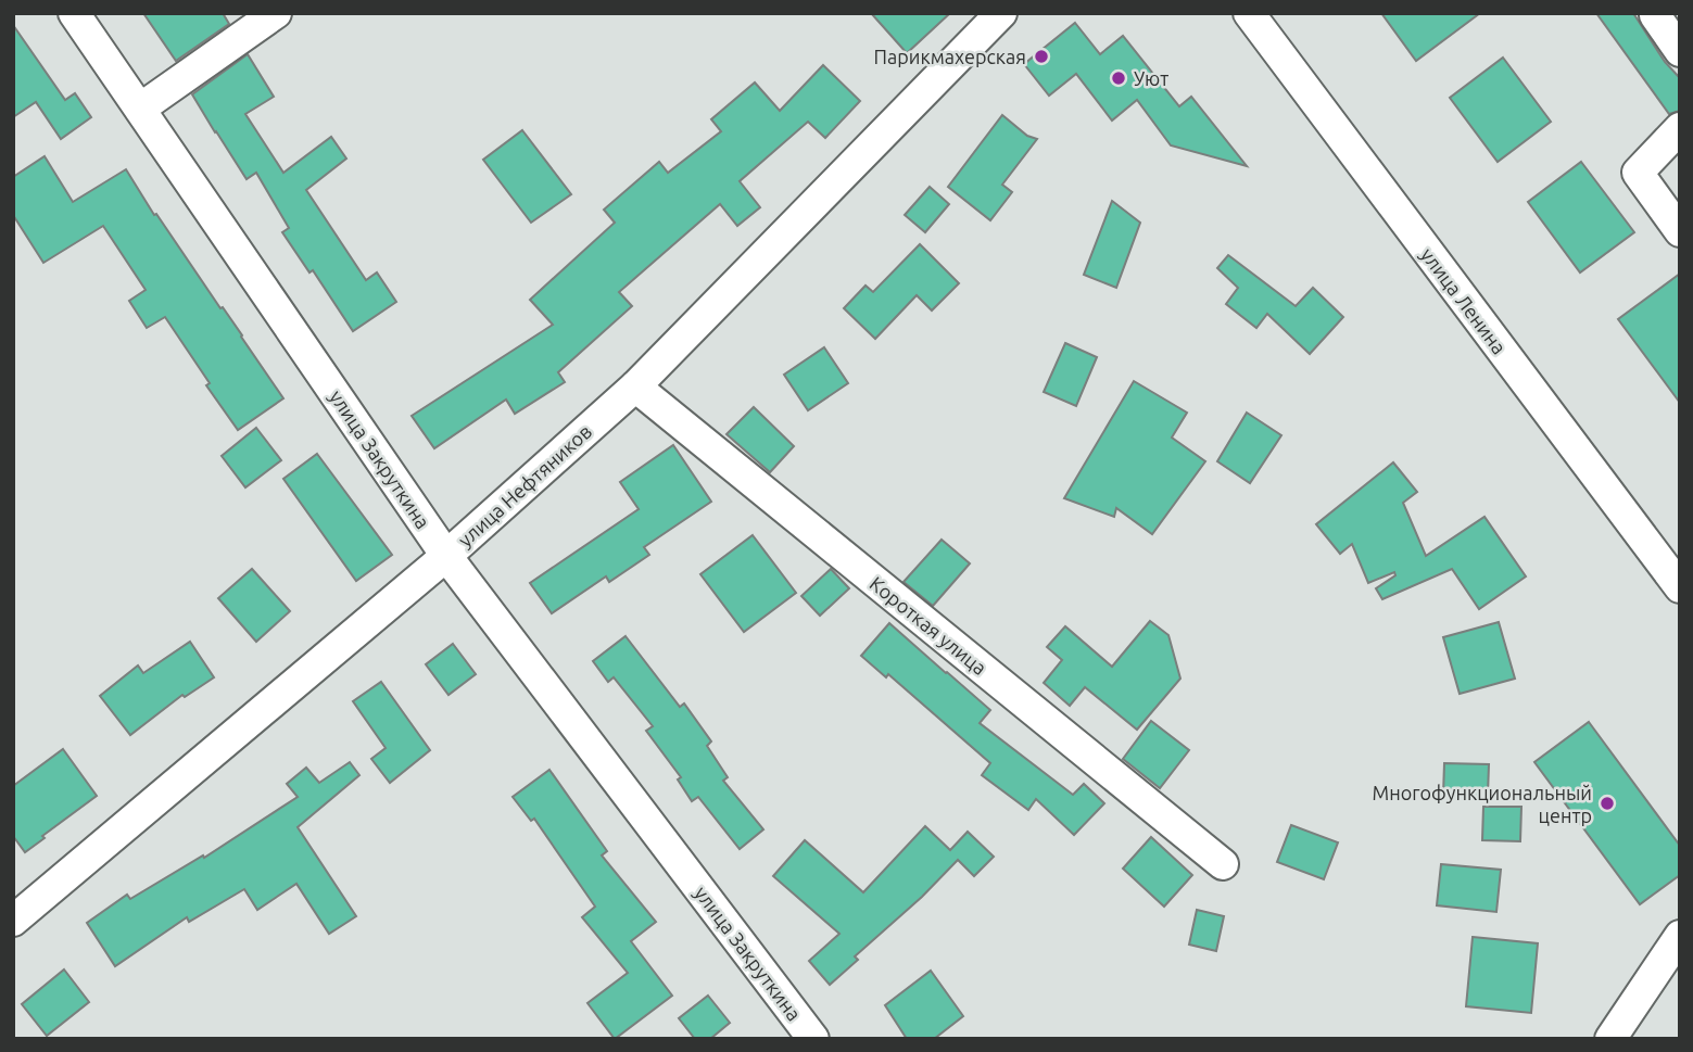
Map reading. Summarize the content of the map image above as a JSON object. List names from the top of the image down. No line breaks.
{"streets":{"street":["улица Ленина","улица Закруткина","улица Нефтяников","Короткая улица"]},"crossings":[["улица Закруткина","улица Нефтяников"],["улица Нефтяников","Короткая улица"]],"places":["Парикмахерская","Уют","Многофункциональный центр"]}
